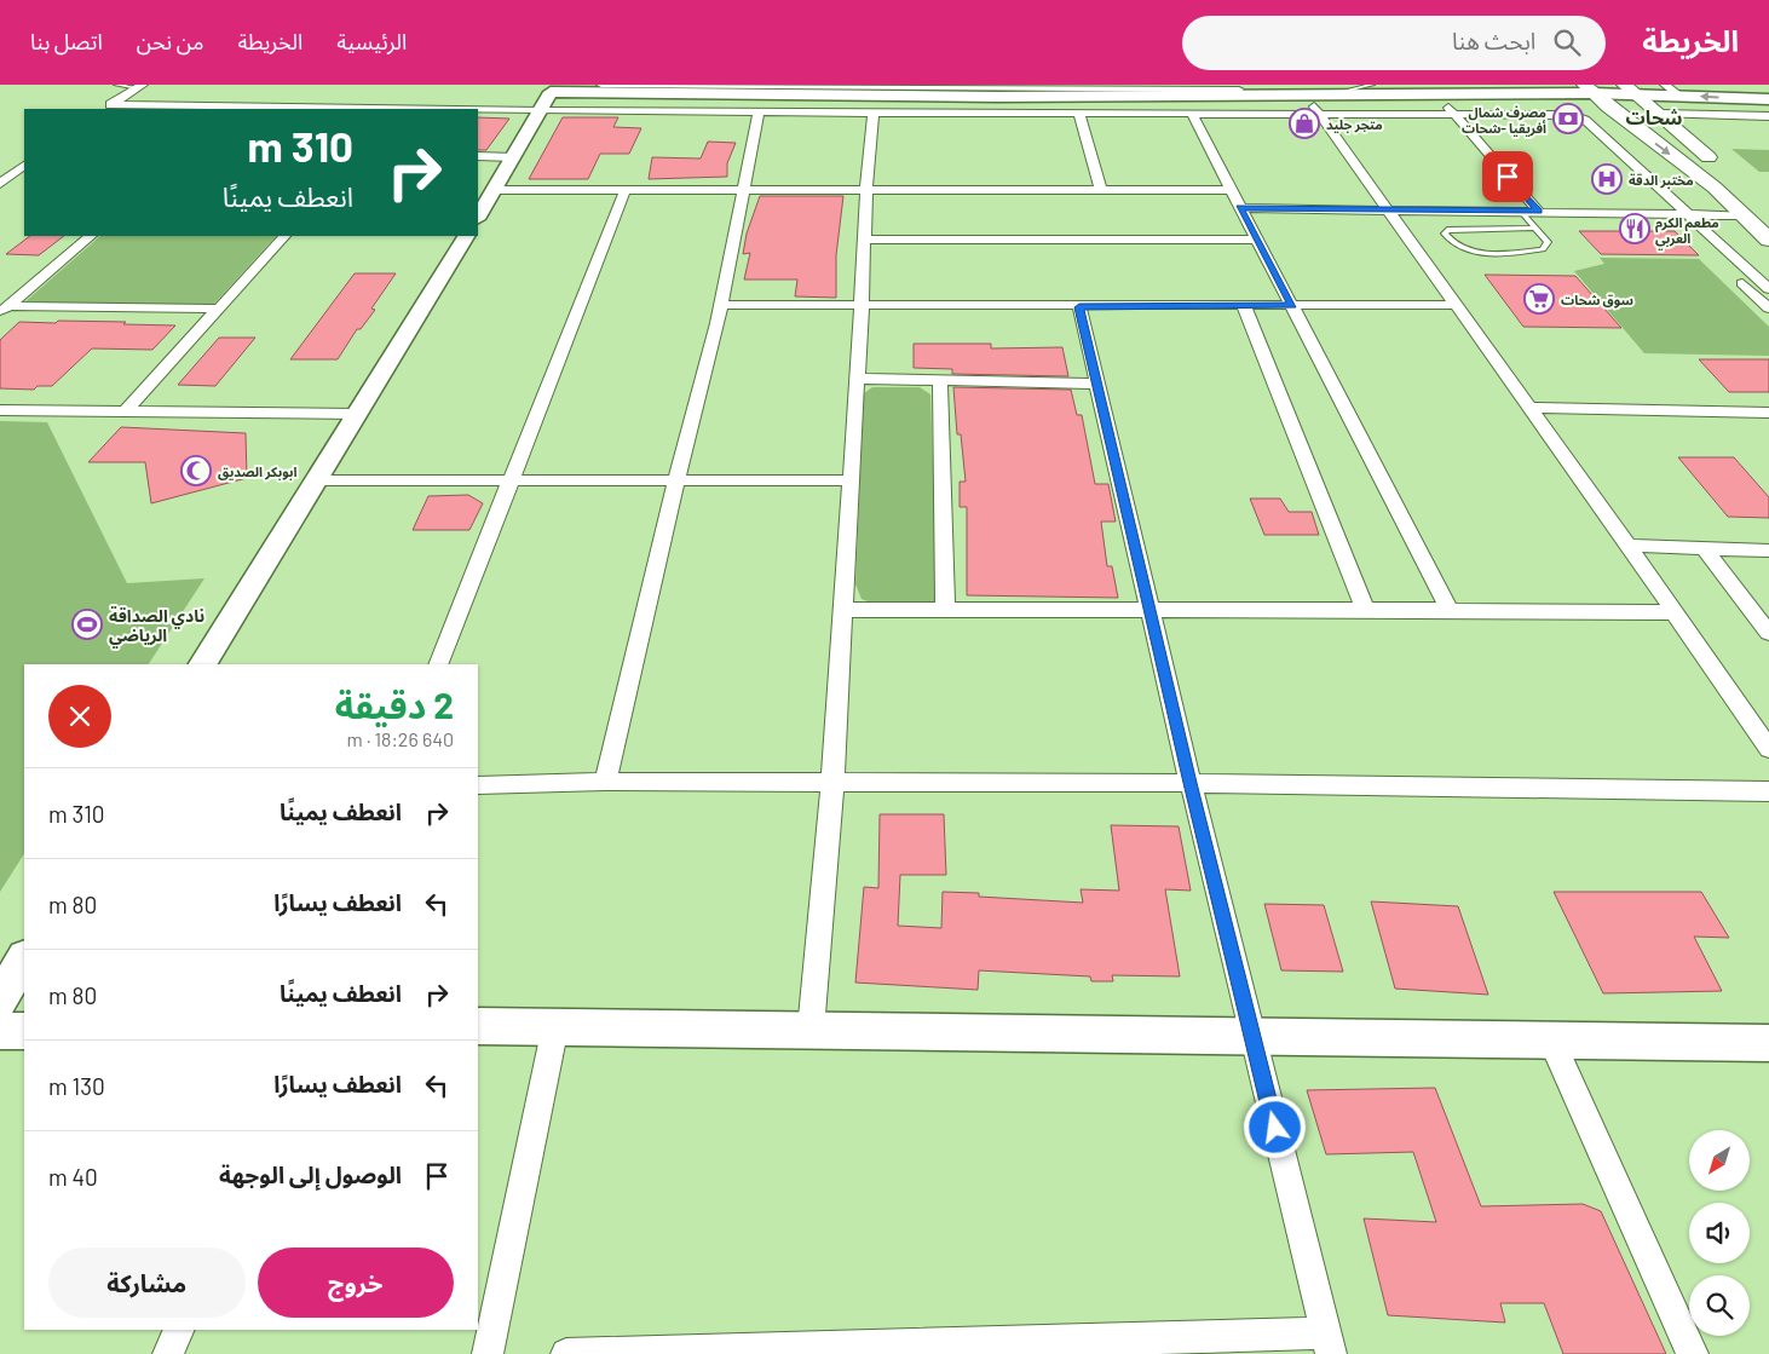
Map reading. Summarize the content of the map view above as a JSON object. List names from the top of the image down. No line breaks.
{"districts":["شحات"],"places":{"bank":["مصرف شمال أفريقيا -شحات"],"shop":["متجر جليد"],"hospital":["مختبر الدقة"],"restaurant":["مطعم الكرم العربي"],"supermarket":["سوق شحات"],"mosque":["ابوبكر الصديق"],"sports":["نادي الصداقة الرياضي"]},"north":"bottom left","page":{"header":"الخريطة","search":"ابحث هنا","nav":["الرئيسية","الخريطة","من نحن","اتصل بنا"],"turn":["310 m","انعطف يمينًا"],"heading":["2 دقيقة","640 m · 18:26"],"list":[{"name":"انعطف يمينًا","value":"310 m"},{"name":"انعطف يسارًا","value":"80 m"},{"name":"انعطف يمينًا","value":"80 m"},{"name":"انعطف يسارًا","value":"130 m"},{"name":"الوصول إلى الوجهة","value":"40 m"}],"buttons":["خروج","مشاركة"]}}
